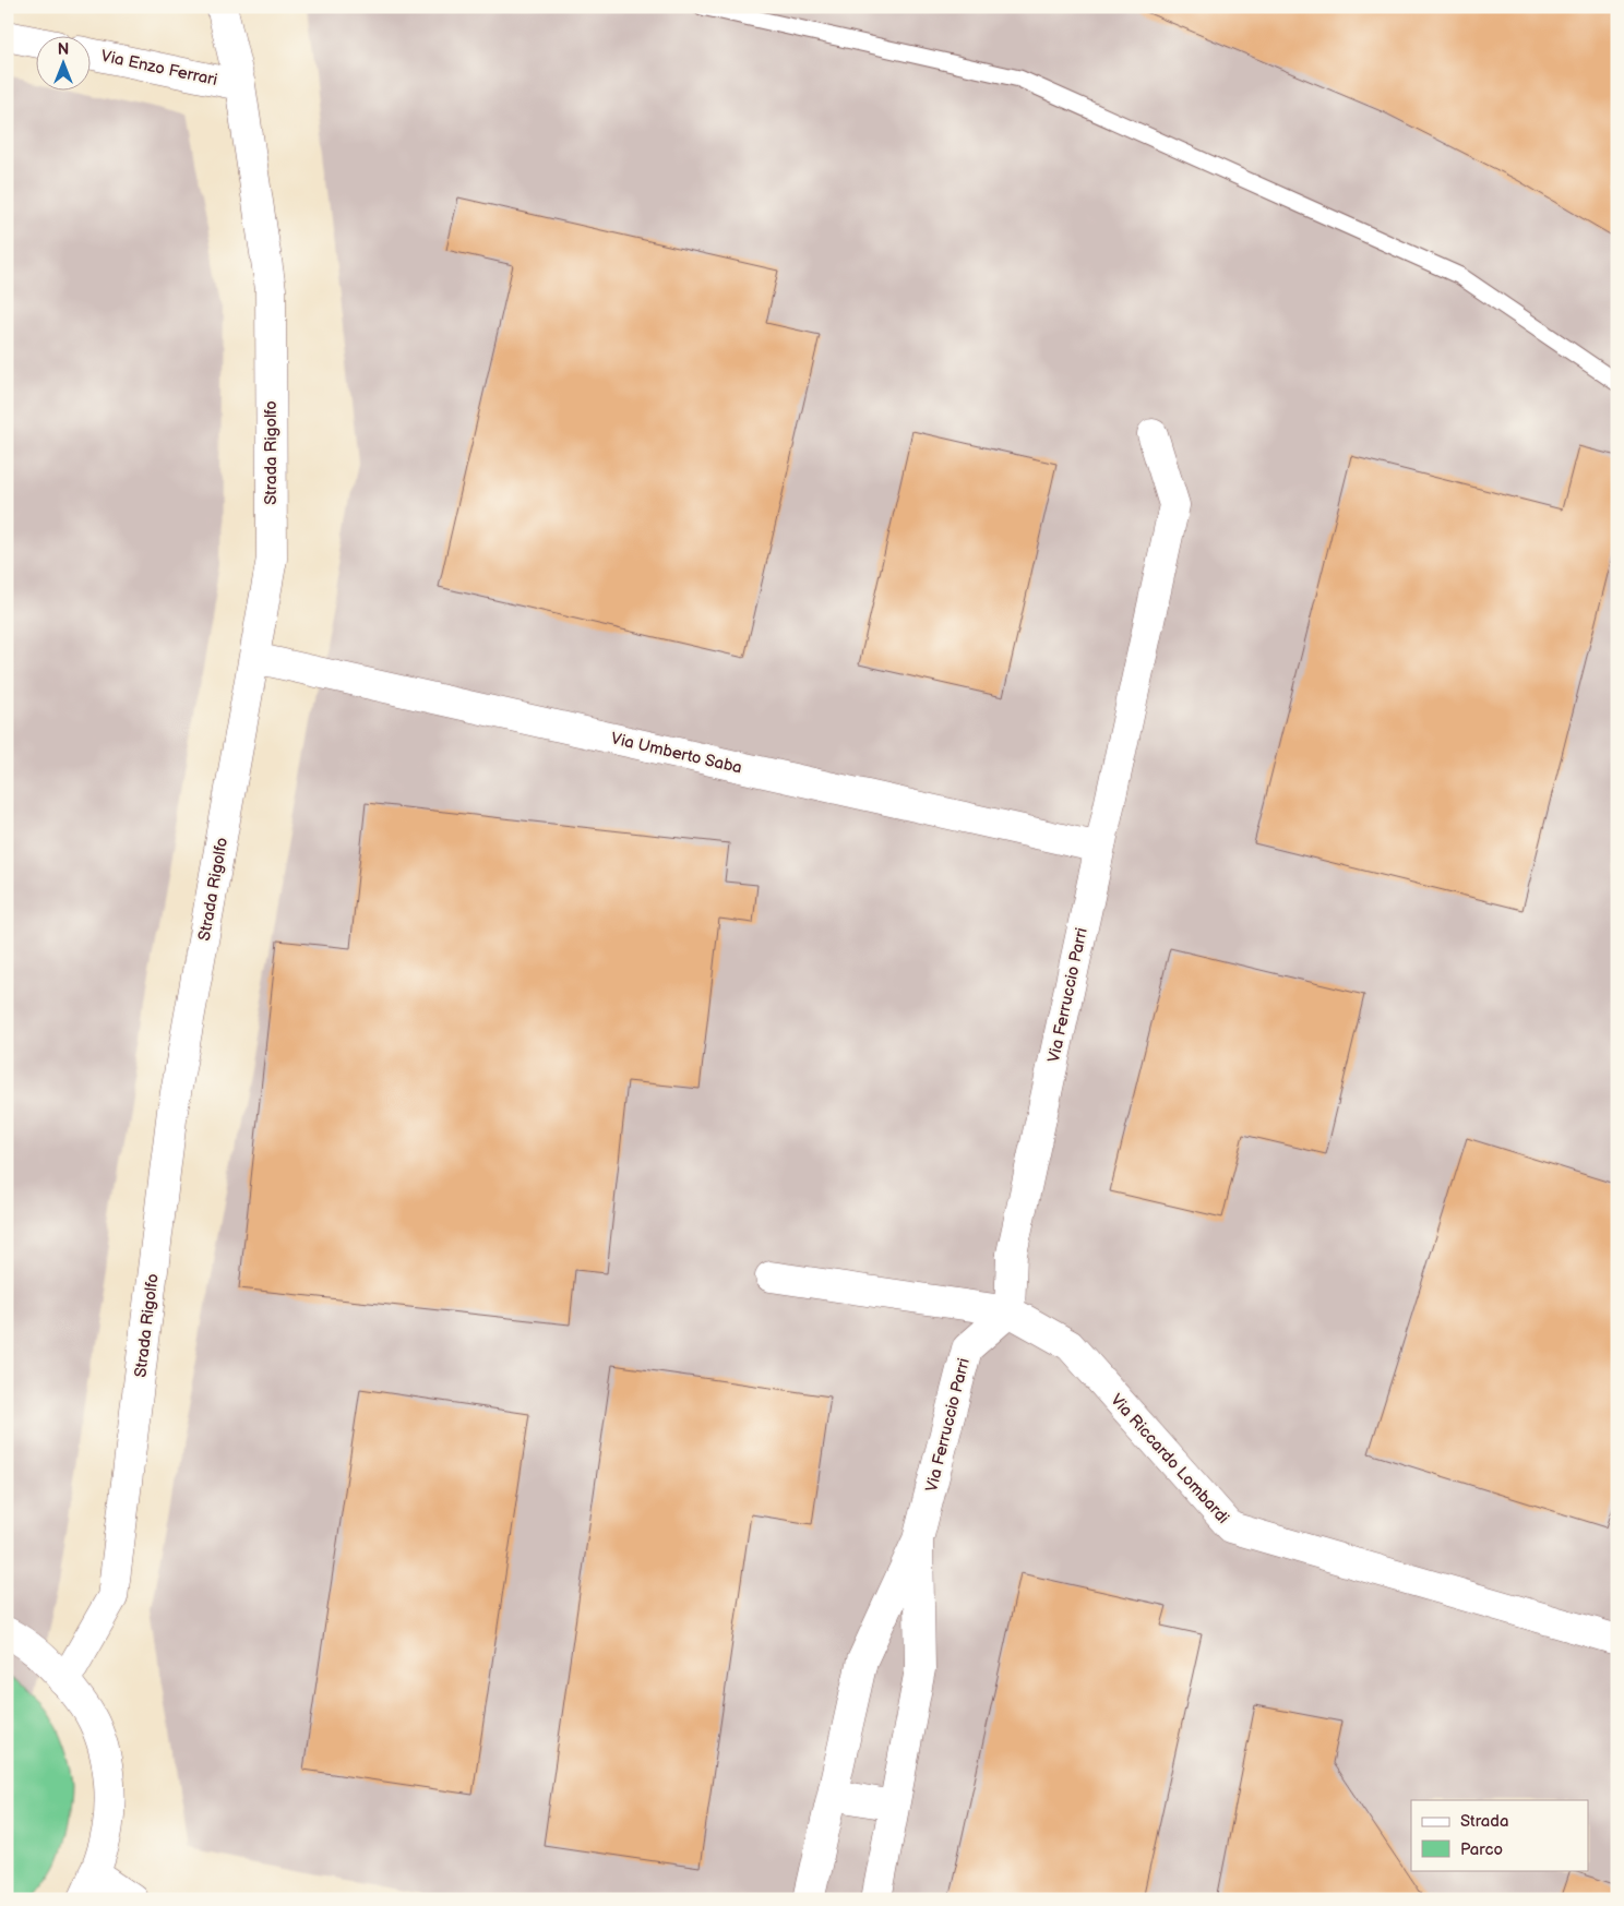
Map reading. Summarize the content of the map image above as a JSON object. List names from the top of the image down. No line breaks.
{"streets":{"street":["Via Enzo Ferrari","Strada Rigolfo","Via Umberto Saba","Via Ferruccio Parri","Via Riccardo Lombardi"]},"crossings":[["Via Enzo Ferrari","Strada Rigolfo"],["Strada Rigolfo","Via Umberto Saba"],["Via Umberto Saba","Via Ferruccio Parri"],["Via Ferruccio Parri","Via Riccardo Lombardi"]],"legend":["Strada","Parco"],"north":"top"}
